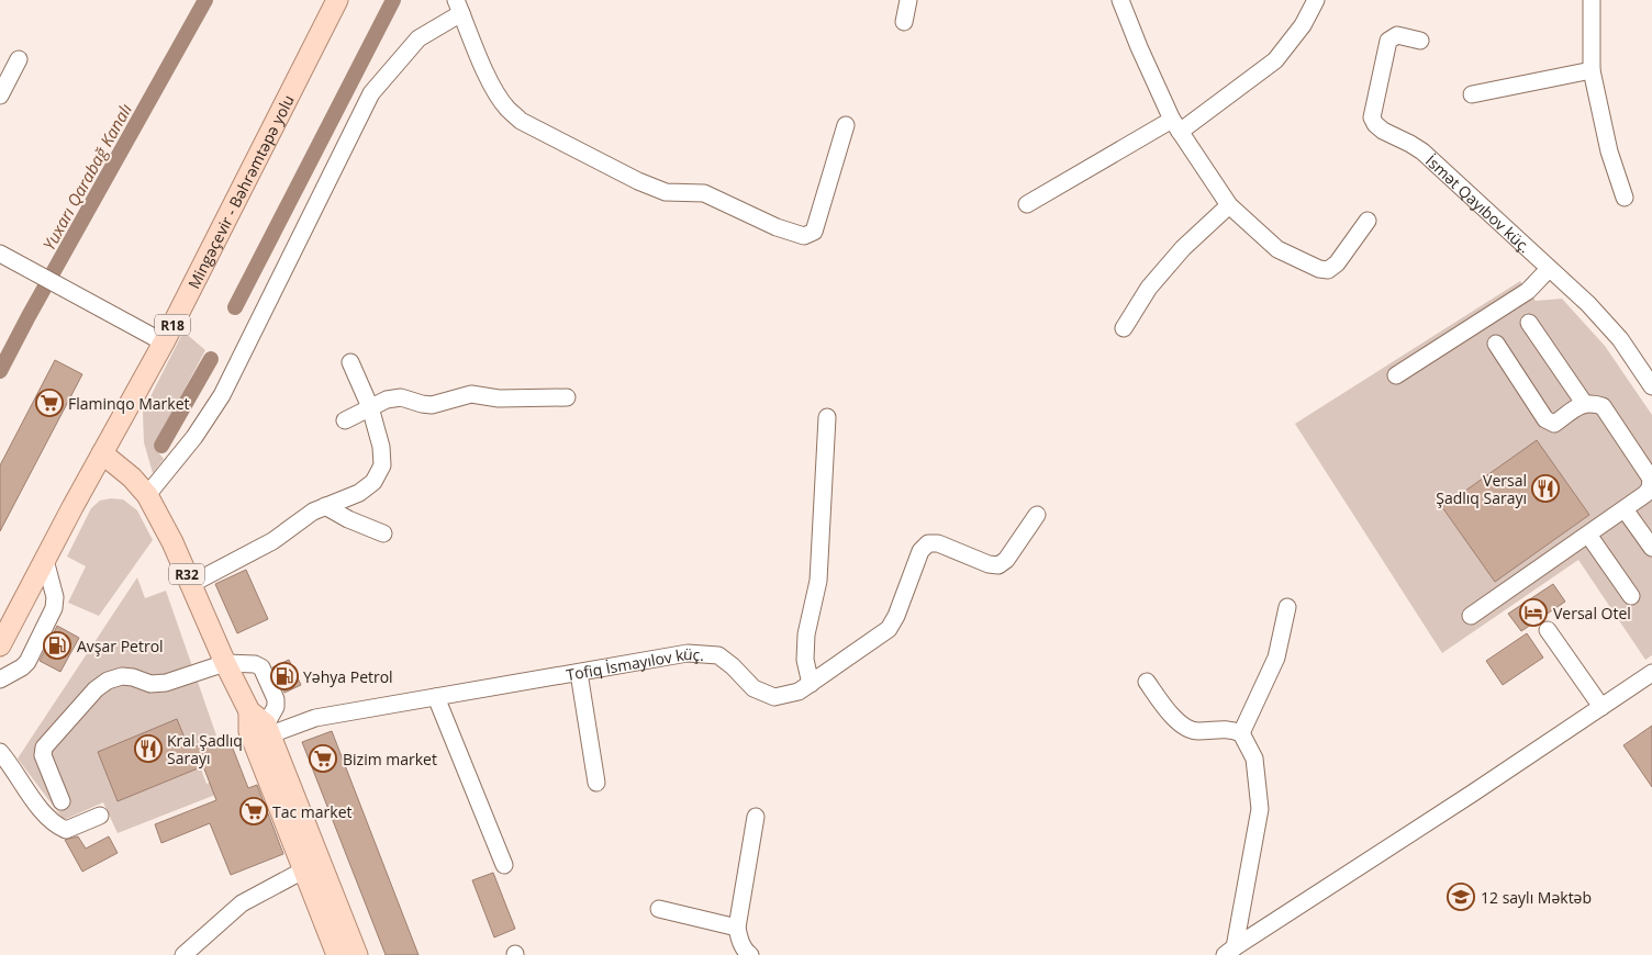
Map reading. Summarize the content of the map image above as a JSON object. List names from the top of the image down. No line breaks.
{"streets":{"main road":["Mingəçevir - Bəhrəmtəpə yolu","R18","R32"],"street":["İsmət Qayıbov küç.","Tofiq İsmayılov küç."]},"crossings":[["Mingəçevir - Bəhrəmtəpə yolu","R32"],["R32","Tofiq İsmayılov küç."]],"water":["Yuxarı Qarabağ Kanalı"],"places":{"supermarket":["Flaminqo Market","Bizim market","Tac market"],"restaurant":["Versal Şadlıq Sarayı","Kral Şadlıq Sarayı"],"hotel":["Versal Otel"],"fuel station":["Avşar Petrol","Yəhya Petrol"],"school or university":["12 saylı Məktəb"]}}
